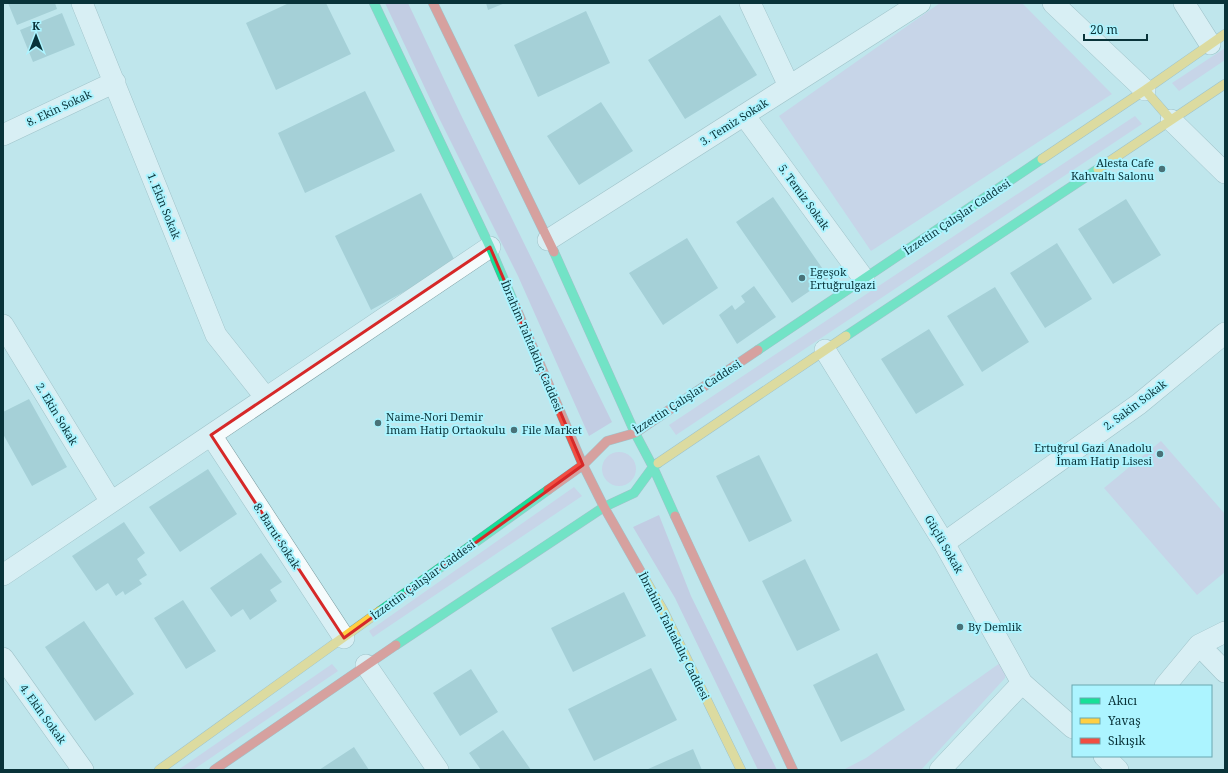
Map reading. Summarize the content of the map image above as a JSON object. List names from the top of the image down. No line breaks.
{"streets":{"street":["8. Ekin Sokak","3. Temiz Sokak","5. Temiz Sokak","1. Ekin Sokak","İzzettin Çalışlar Caddesi","İbrahim Tahtakılıç Caddesi","2. Sakin Sokak","2. Ekin Sokak","8. Barut Sokak","Güçlü Sokak","4. Ekin Sokak"]},"crossings":[["8. Ekin Sokak","1. Ekin Sokak"],["3. Temiz Sokak","5. Temiz Sokak"],["5. Temiz Sokak","İzzettin Çalışlar Caddesi"],["İzzettin Çalışlar Caddesi","İbrahim Tahtakılıç Caddesi"],["İzzettin Çalışlar Caddesi","8. Barut Sokak"],["2. Sakin Sokak","Güçlü Sokak"]],"places":["Alesta Cafe Kahvaltı Salonu","Egeşok Ertuğrulgazi","Naime-Nori Demir İmam Hatip Ortaokulu","File Market","Ertuğrul Gazi Anadolu İmam Hatip Lisesi","By Demlik"],"legend":["Akıcı","Yavaş","Sıkışık"],"scale_bar":"20 m","north":"top"}
